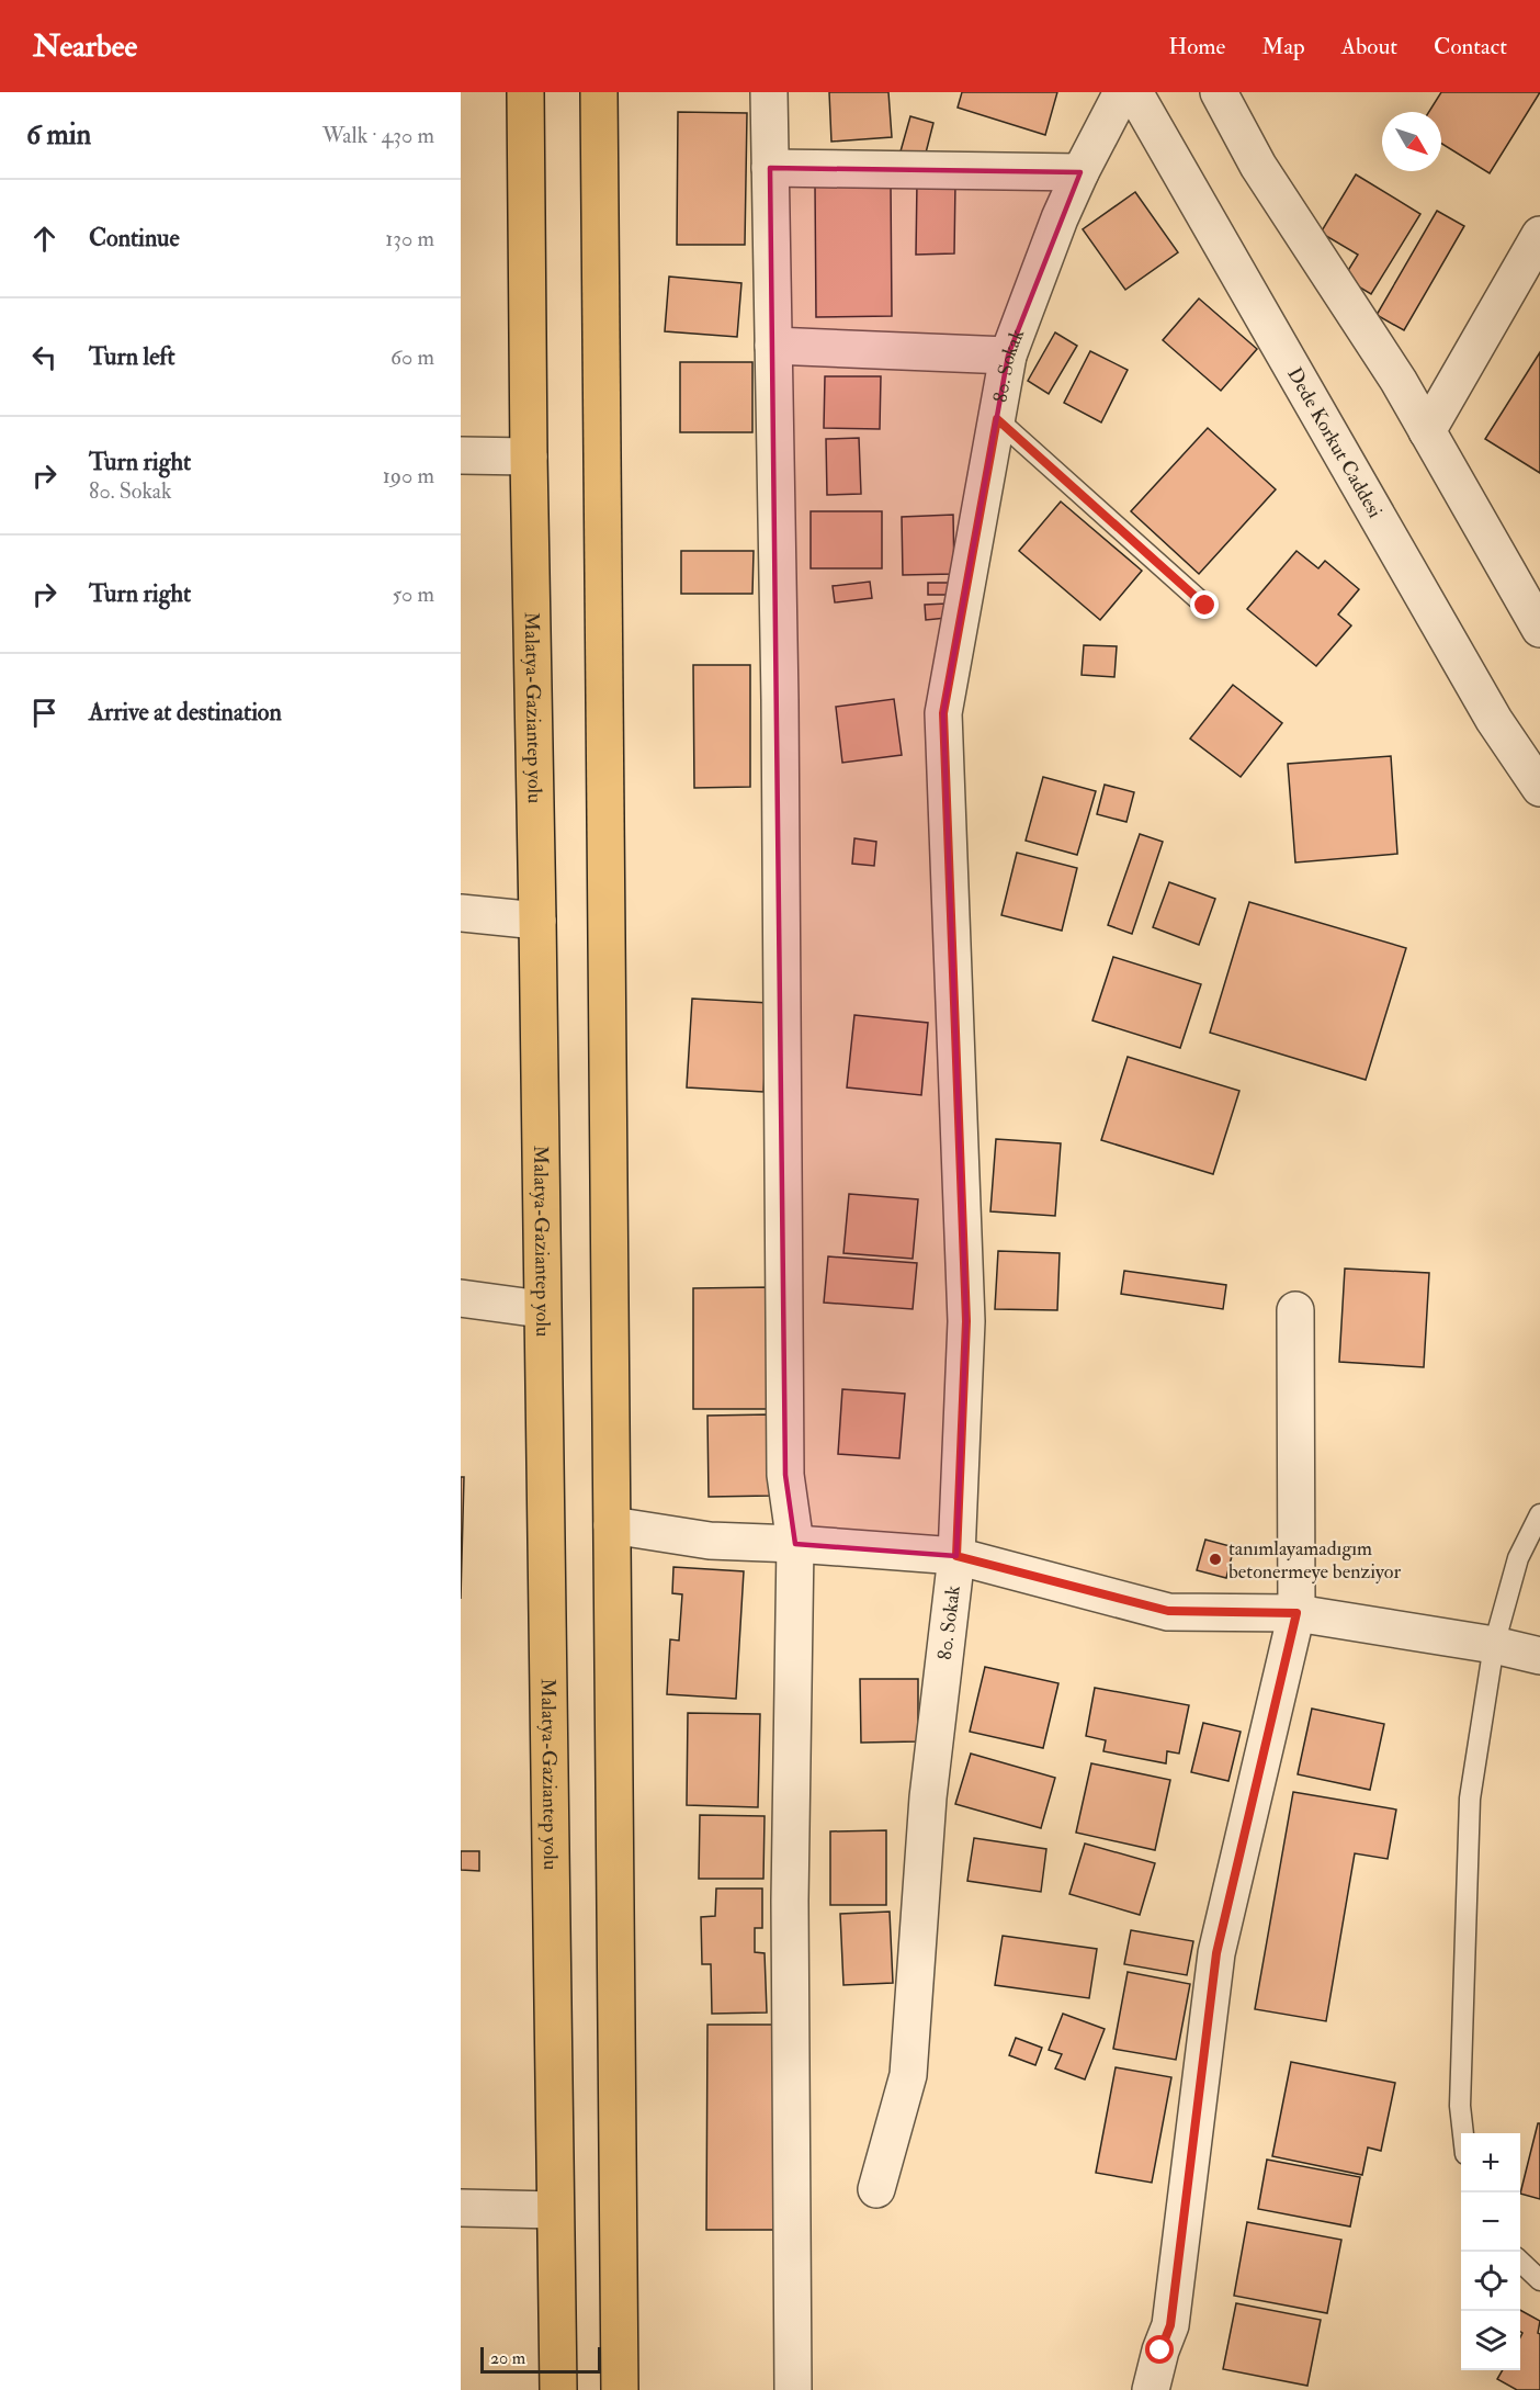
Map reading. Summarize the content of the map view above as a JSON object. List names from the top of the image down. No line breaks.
{"streets":{"highway":["Malatya-Gaziantep yolu"],"street":["80. Sokak","Dede Korkut Caddesi"]},"places":["tanımlayamadıgım betonermeye benziyor"],"scale_bar":"20 m","north":"bottom right","page":{"header":"Nearbee","nav":["Home","Map","About","Contact"],"heading":["6 min","Walk · 430 m"],"list":[["Continue","130 m"],["Turn left","60 m"],["Turn right","80. Sokak","190 m"],["Turn right","50 m"],"Arrive at destination"],"map_buttons":["+","−"],"scale":"20 m"}}
